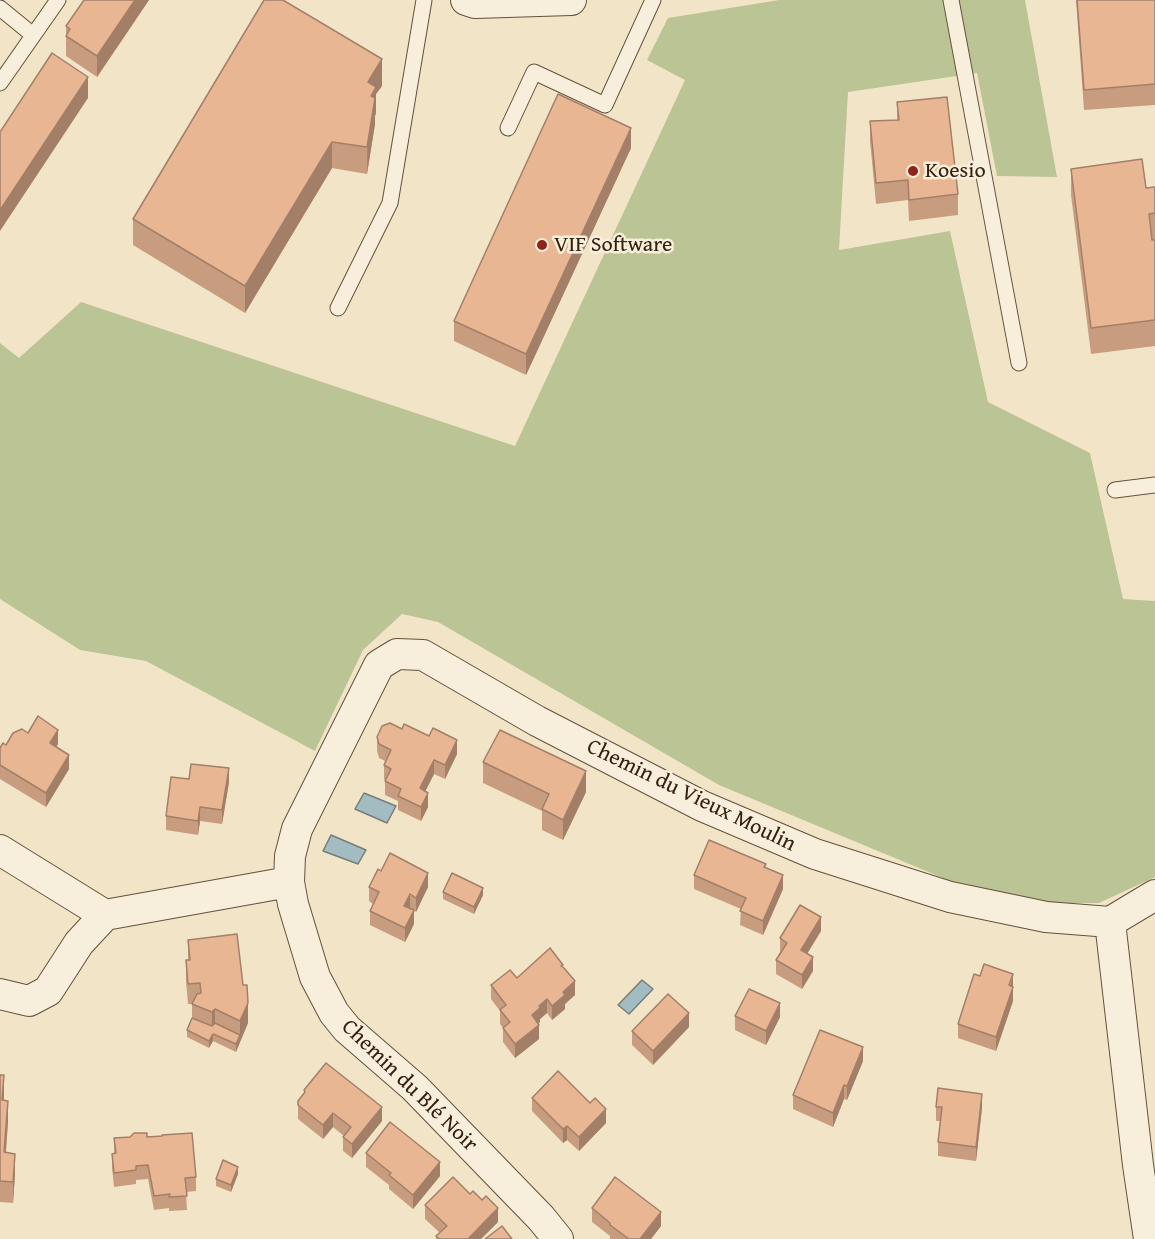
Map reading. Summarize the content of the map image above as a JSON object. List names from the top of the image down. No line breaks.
{"streets":{"street":["Chemin du Vieux Moulin","Chemin du Blé Noir"]},"crossings":[["Chemin du Vieux Moulin","Chemin du Blé Noir"]],"places":["Koesio","VIF Software"]}
